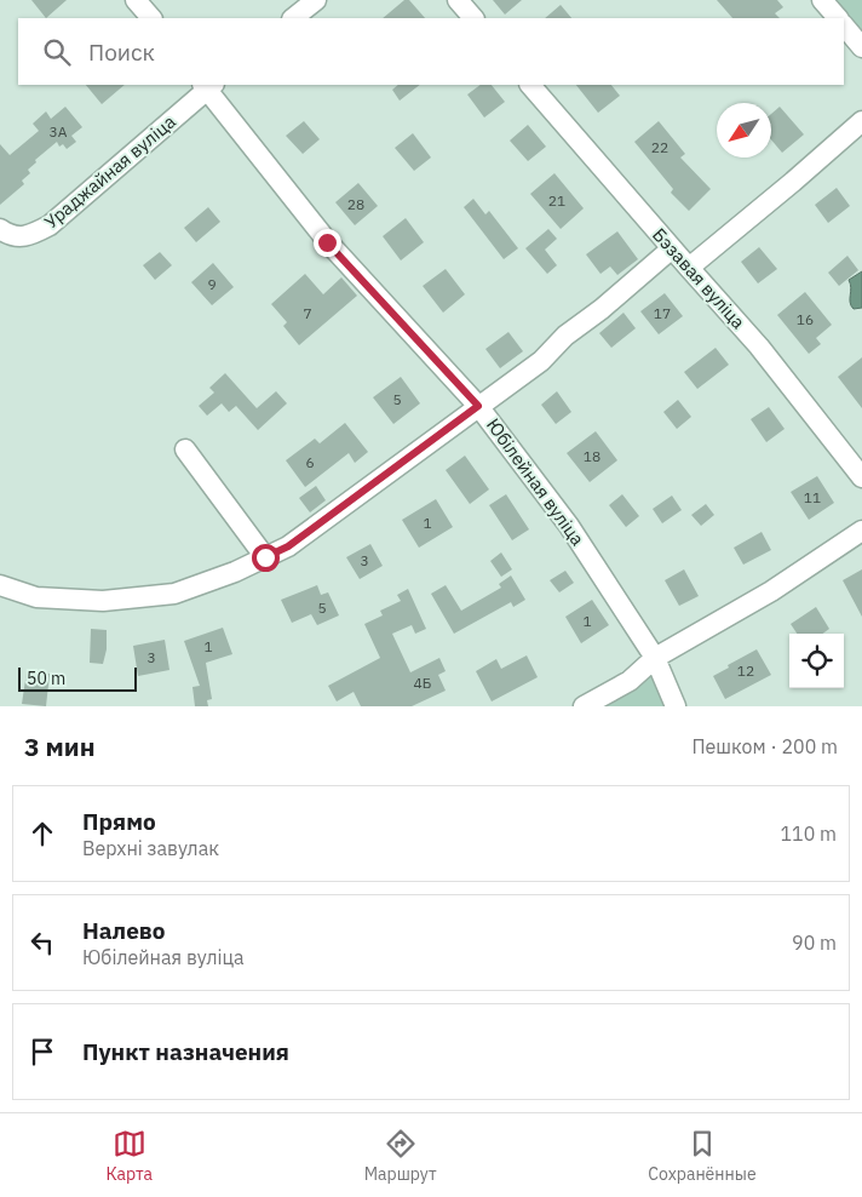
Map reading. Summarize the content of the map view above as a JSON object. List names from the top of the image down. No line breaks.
{"streets":{"street":["Ураджайная вуліца","Бэзавая вуліца","Юбілейная вуліца"]},"crossings":[["Ураджайная вуліца","Юбілейная вуліца"]],"house_numbers":["3А","22","21","28","9","7","17","16","5","18","6","11","1","3","5","1","1","3","12","4Б"],"scale_bar":"50 m","north":"bottom left","page":{"search":"Поиск","scale":"50 m","heading":["3 мин","Пешком · 200 m"],"list":[["Прямо","Верхні завулак","110 m"],["Налево","Юбілейная вуліца","90 m"],"Пункт назначения"],"nav":["Карта","Маршрут","Сохранённые"]}}
